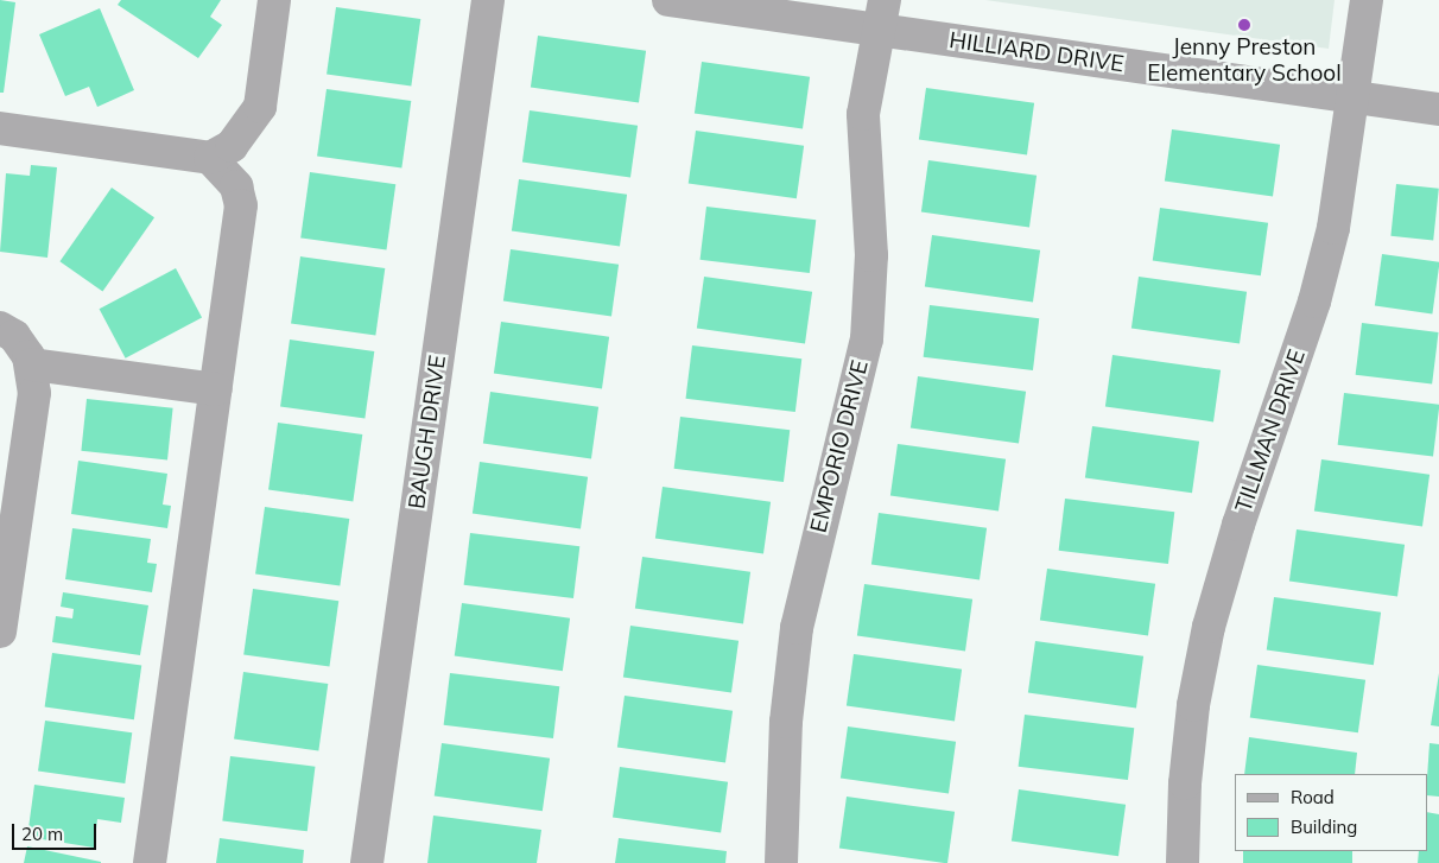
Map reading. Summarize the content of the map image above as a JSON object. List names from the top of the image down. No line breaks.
{"streets":{"street":["HILLIARD DRIVE","TILLMAN DRIVE","BAUGH DRIVE","EMPORIO DRIVE"]},"crossings":[["HILLIARD DRIVE","TILLMAN DRIVE"],["HILLIARD DRIVE","EMPORIO DRIVE"]],"places":["Jenny Preston Elementary School"],"legend":["Road","Building"],"scale_bar":"20 m"}
